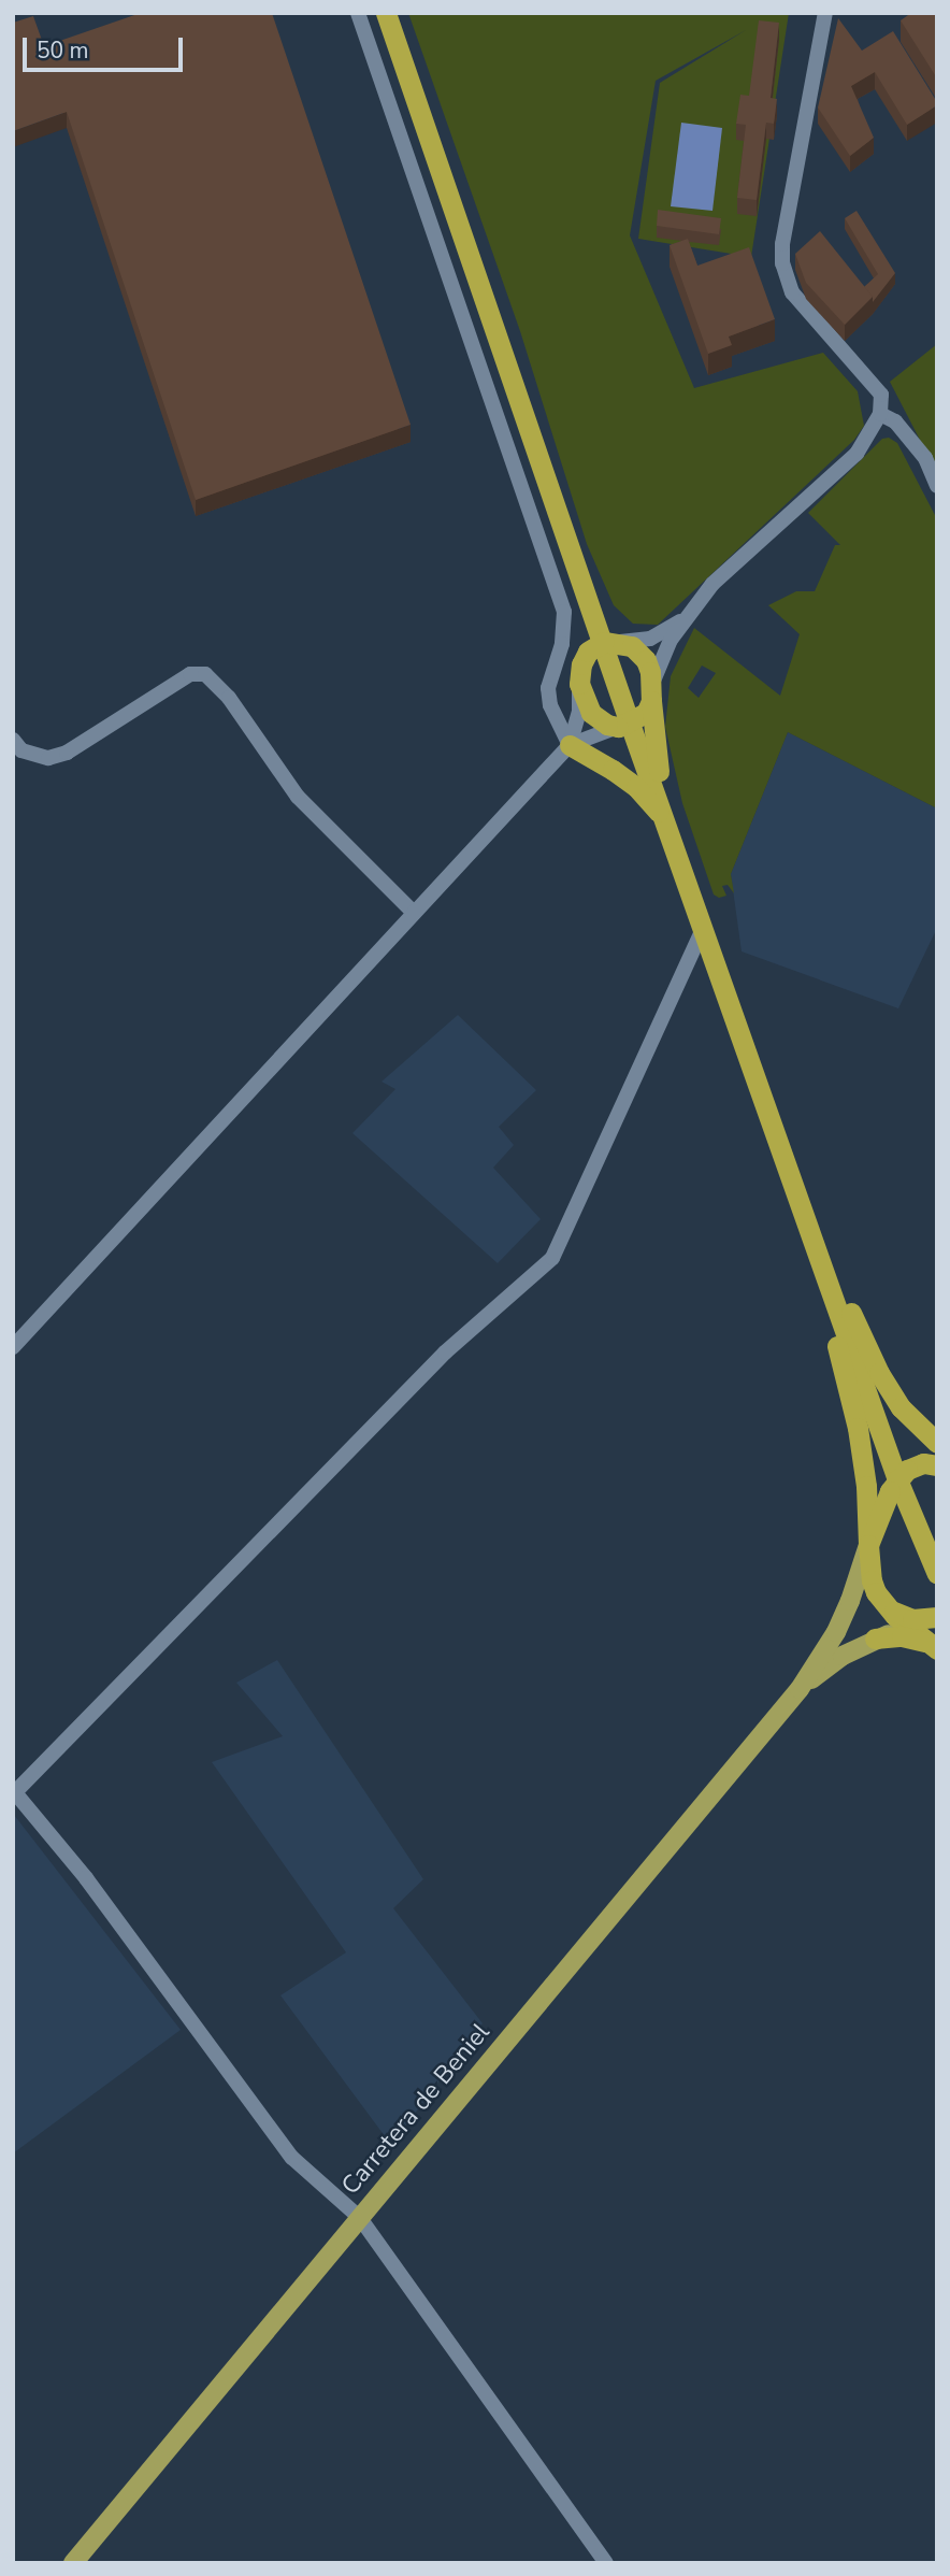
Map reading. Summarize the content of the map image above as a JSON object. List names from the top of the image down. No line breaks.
{"streets":{"main road":["Carretera de Beniel"]},"scale_bar":"50 m"}
